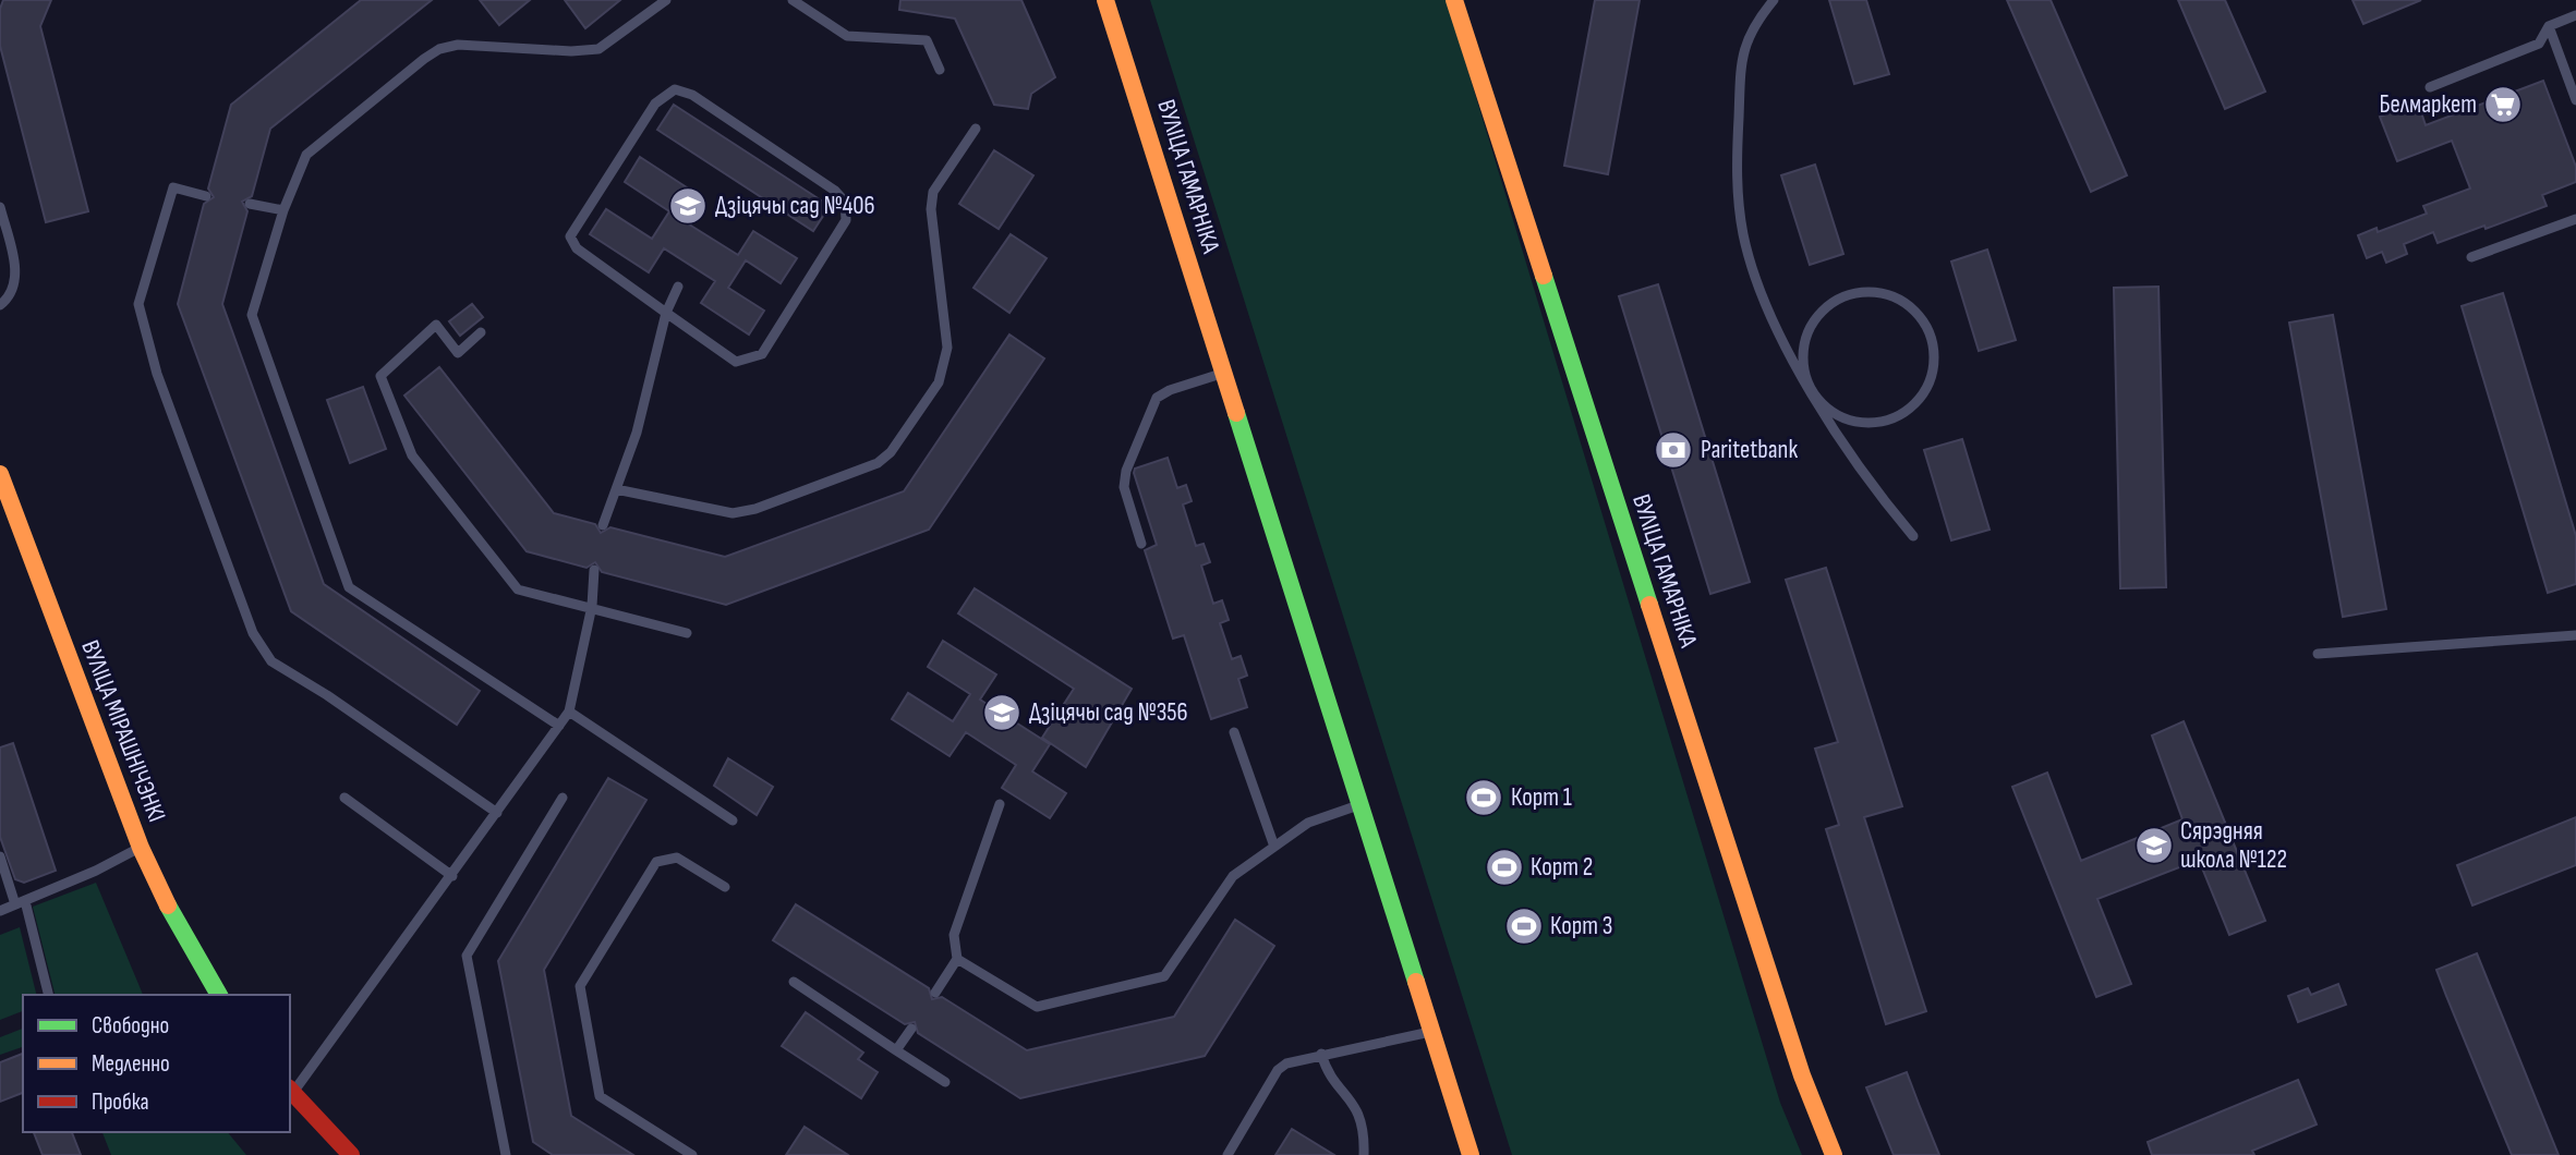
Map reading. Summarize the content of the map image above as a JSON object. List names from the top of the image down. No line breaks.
{"streets":{"main road":["ВУЛІЦА ГАМАРНІКА","ВУЛІЦА МІРАШНІЧЭНКІ"]},"places":{"supermarket":["Белмаркет"],"school or university":["Дзіцячы сад №406","Дзіцячы сад №356","Сярэдняя школа №122"],"bank":["Paritetbank"],"sports":["Корт 1","Корт 2","Корт 3"]},"legend":["Свободно","Медленно","Пробка"]}
